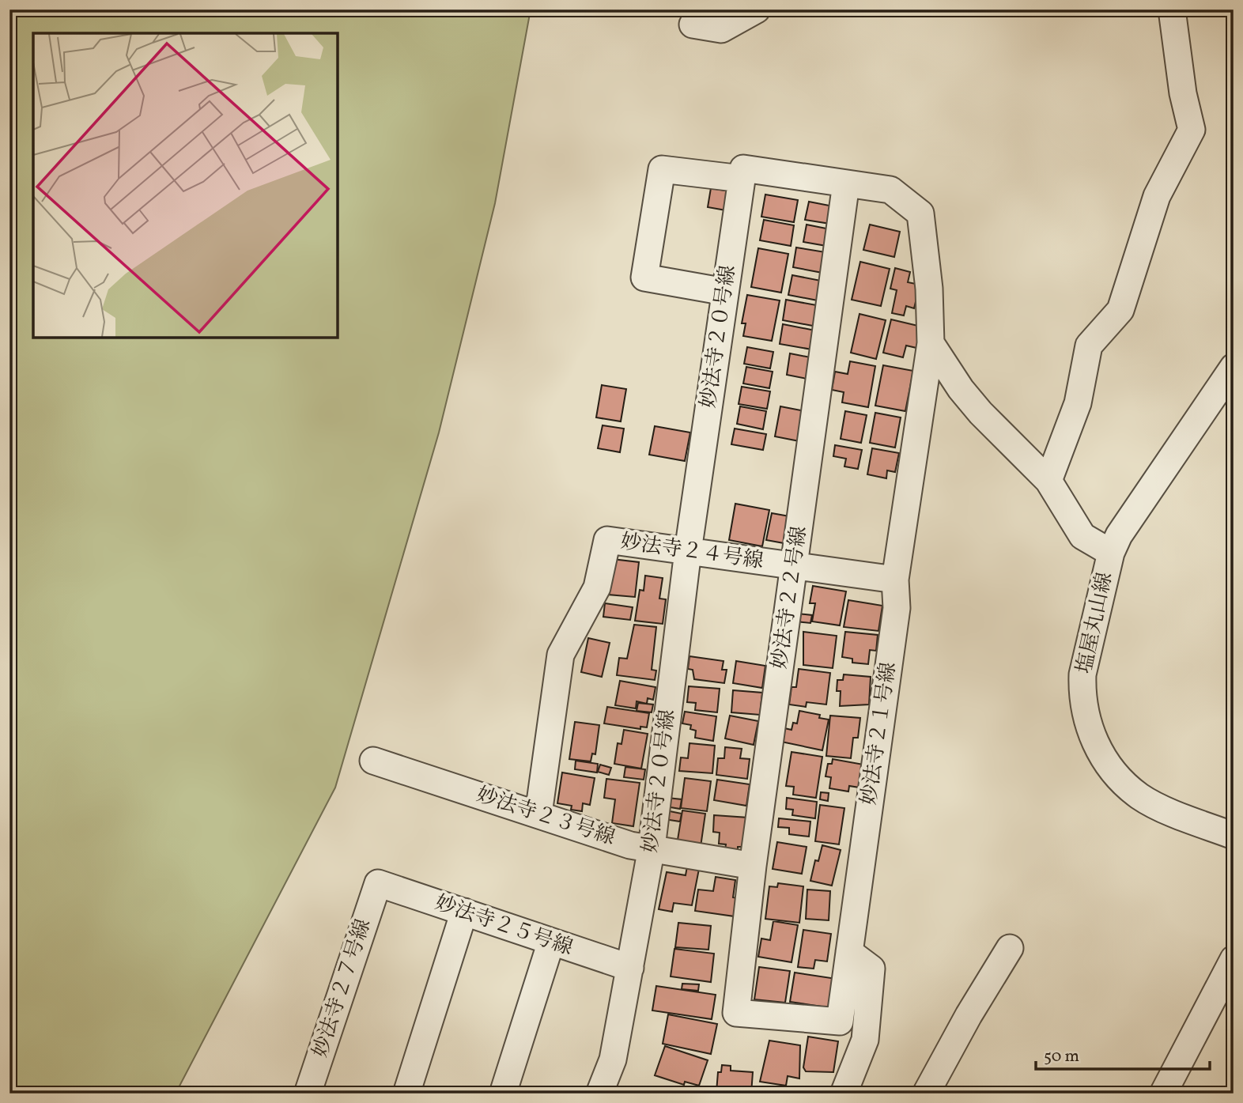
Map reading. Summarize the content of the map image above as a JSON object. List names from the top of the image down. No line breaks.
{"streets":{"street":["妙法寺２０号線","妙法寺２４号線","妙法寺２２号線","塩屋丸山線","妙法寺２１号線","妙法寺２３号線","妙法寺２５号線","妙法寺２７号線"]},"crossings":[["妙法寺２０号線","妙法寺２４号線"],["妙法寺２０号線","妙法寺２３号線"],["妙法寺２０号線","妙法寺２５号線"],["妙法寺２４号線","妙法寺２２号線"],["妙法寺２４号線","妙法寺２１号線"],["妙法寺２４号線","妙法寺２３号線"],["妙法寺２２号線","妙法寺２１号線"],["妙法寺２２号線","妙法寺２３号線"],["妙法寺２５号線","妙法寺２７号線"]],"scale_bar":"50 m"}
